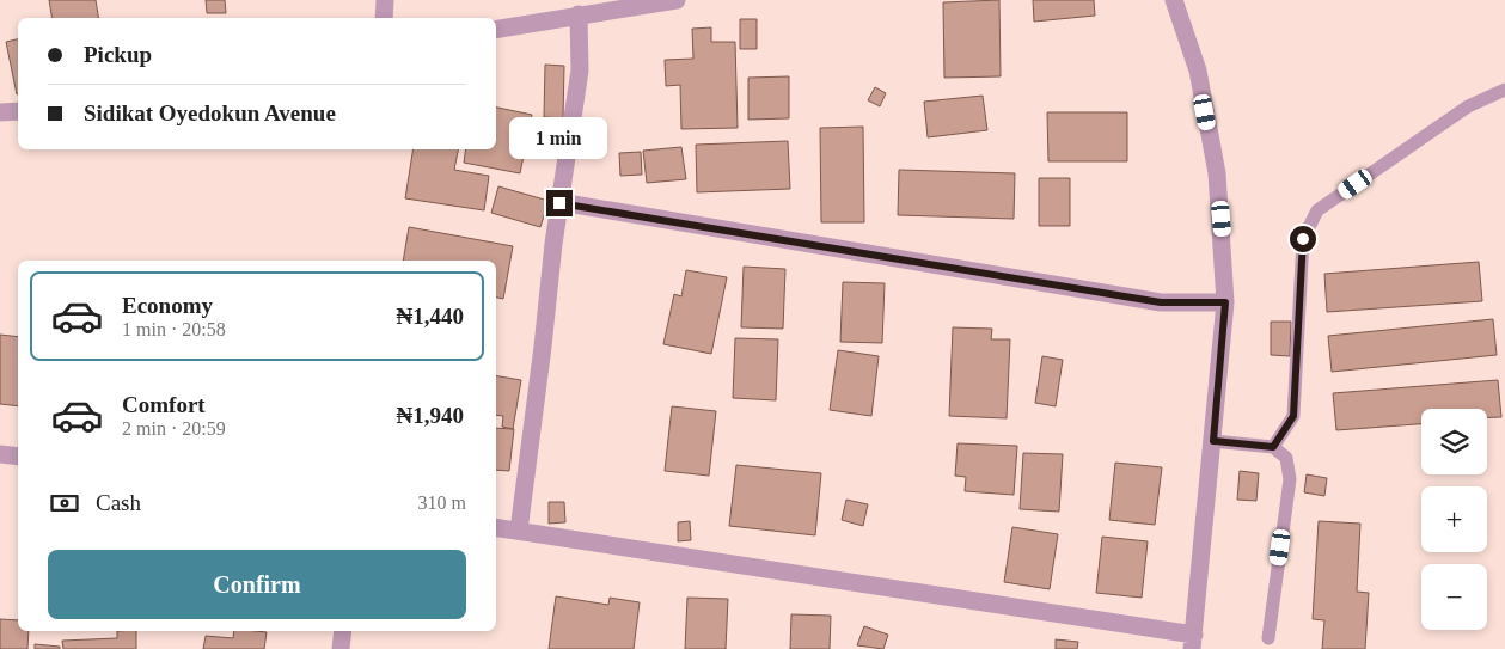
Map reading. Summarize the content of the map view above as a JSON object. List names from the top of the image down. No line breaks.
{"page":{"banner":["Pickup","Sidikat Oyedokun Avenue"],"bubble":"1 min","list":[{"name":"Economy","note":"1 min · 20:58","value":"₦1,440"},{"name":"Comfort","note":"2 min · 20:59","value":"₦1,940"}],"map_buttons":["+","−"],"pay":["Cash","310 m"],"buttons":"Confirm"}}
